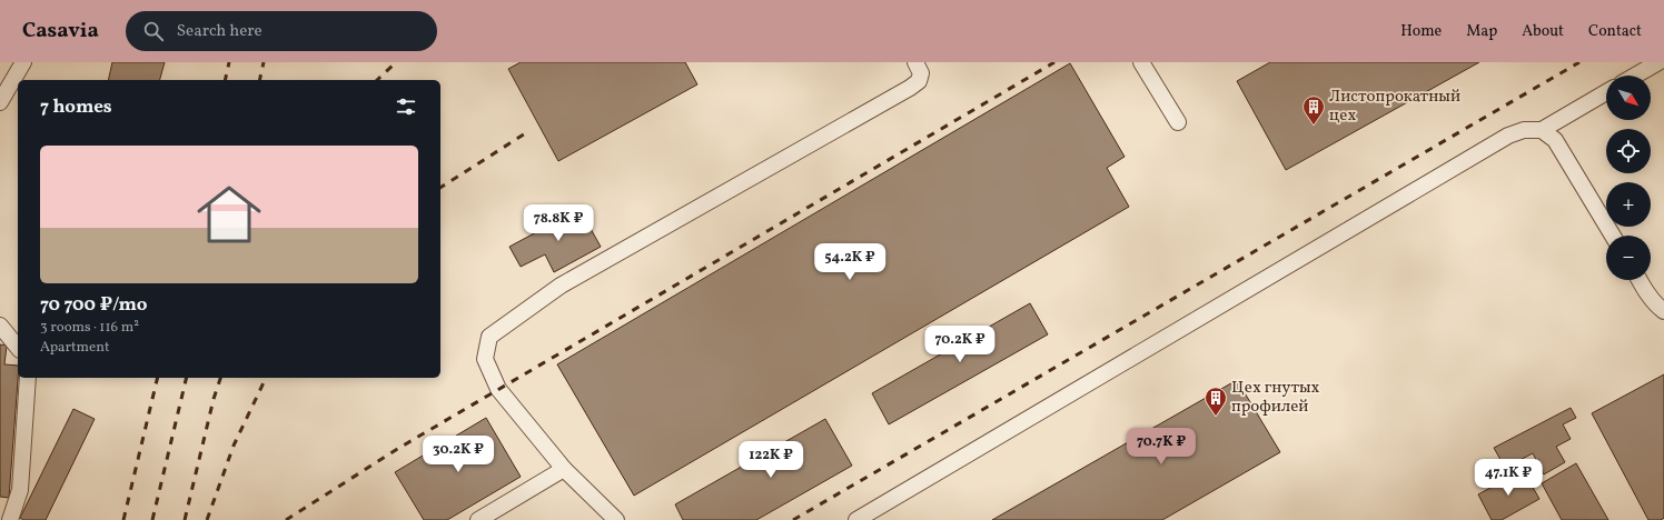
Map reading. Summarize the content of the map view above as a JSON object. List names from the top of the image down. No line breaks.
{"places":{"building":["Листопрокатный цех","Цех гнутых профилей"]},"north":"bottom right","page":{"header":"Casavia","search":"Search here","nav":["Home","Map","About","Contact"],"map_buttons":["+","−"],"heading":"7 homes","list":[{"name":"70 700 ₽/mo","note":"3 rooms · 116 m² · Apartment"}],"price":["78.8K ₽","54.2K ₽","70.2K ₽","70.7K ₽","30.2K ₽","122K ₽","47.1K ₽"]}}
